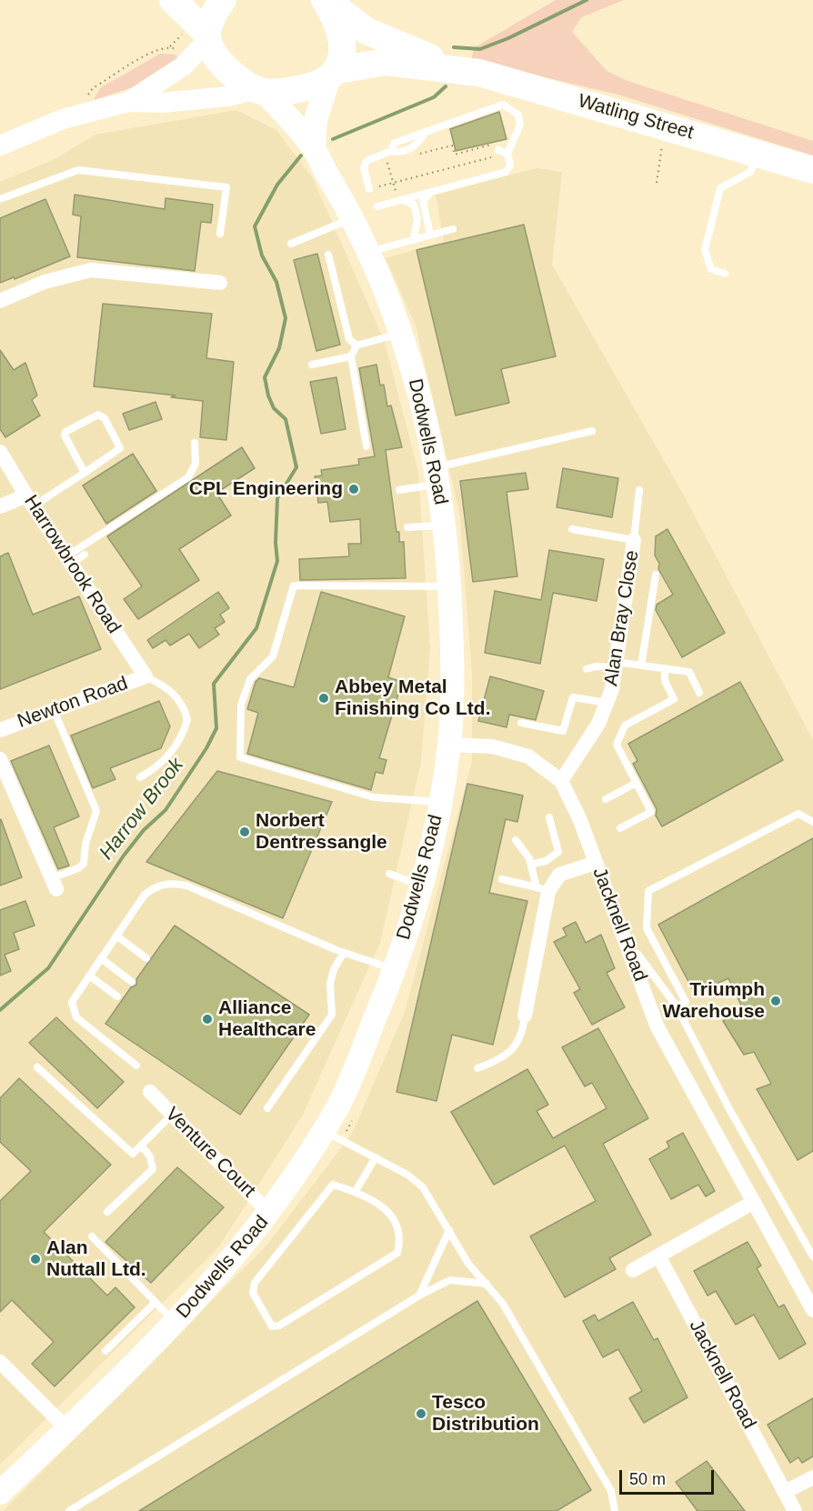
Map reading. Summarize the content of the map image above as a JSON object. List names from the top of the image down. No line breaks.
{"streets":{"highway":["Watling Street"],"main road":["Dodwells Road"],"street":["Harrowbrook Road","Alan Bray Close","Newton Road","Jacknell Road","Venture Court"]},"crossings":[["Watling Street","Dodwells Road"],["Dodwells Road","Jacknell Road"],["Dodwells Road","Venture Court"],["Harrowbrook Road","Newton Road"],["Alan Bray Close","Jacknell Road"]],"water":["Harrow Brook"],"places":["CPL Engineering","Abbey Metal Finishing Co Ltd.","Norbert Dentressangle","Triumph Warehouse","Alliance Healthcare","Alan Nuttall Ltd.","Tesco Distribution"],"scale_bar":"50 m"}
